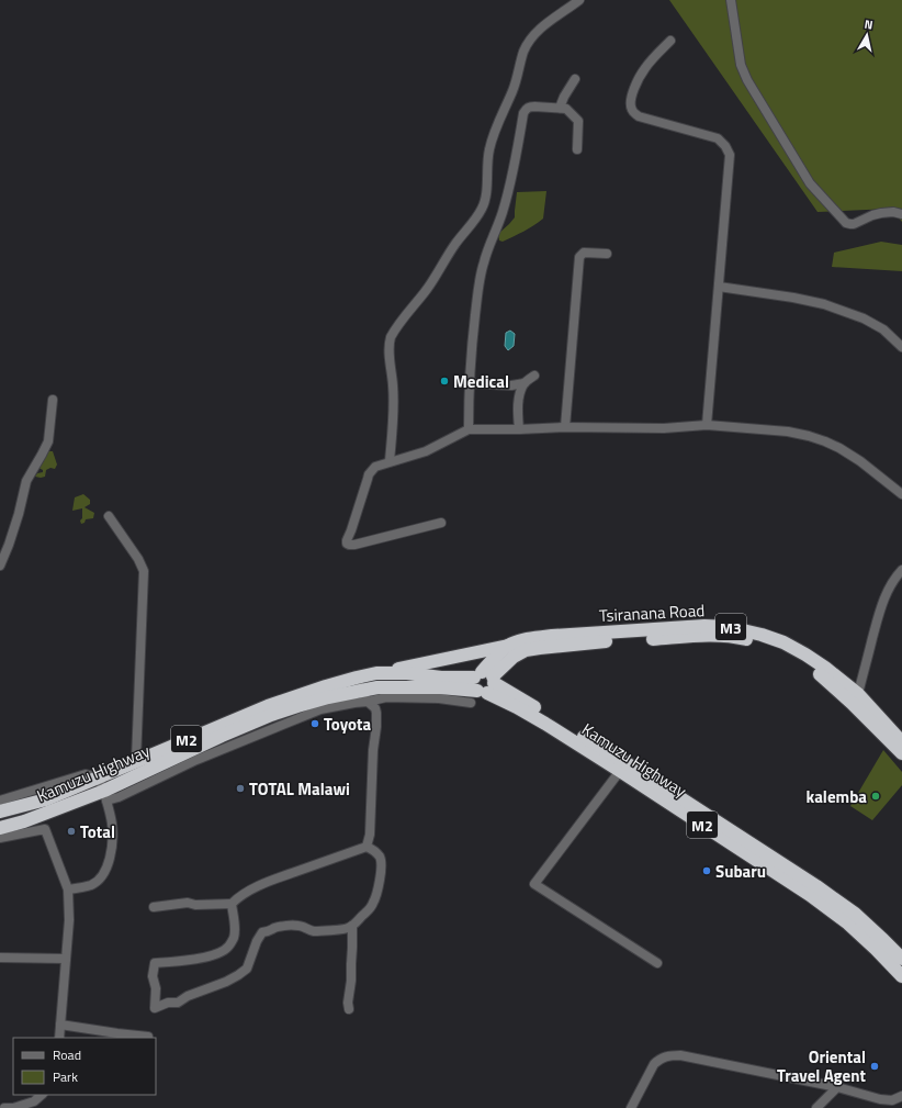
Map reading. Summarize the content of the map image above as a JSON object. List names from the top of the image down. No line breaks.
{"streets":{"highway":["Tsiranana Road","M3","M2","Kamuzu Highway"]},"crossings":[["Tsiranana Road","Kamuzu Highway"]],"places":["Medical","Toyota","TOTAL Malawi","kalemba","Total","Subaru","Oriental Travel Agent"],"legend":["Road","Park"],"north":"top"}
